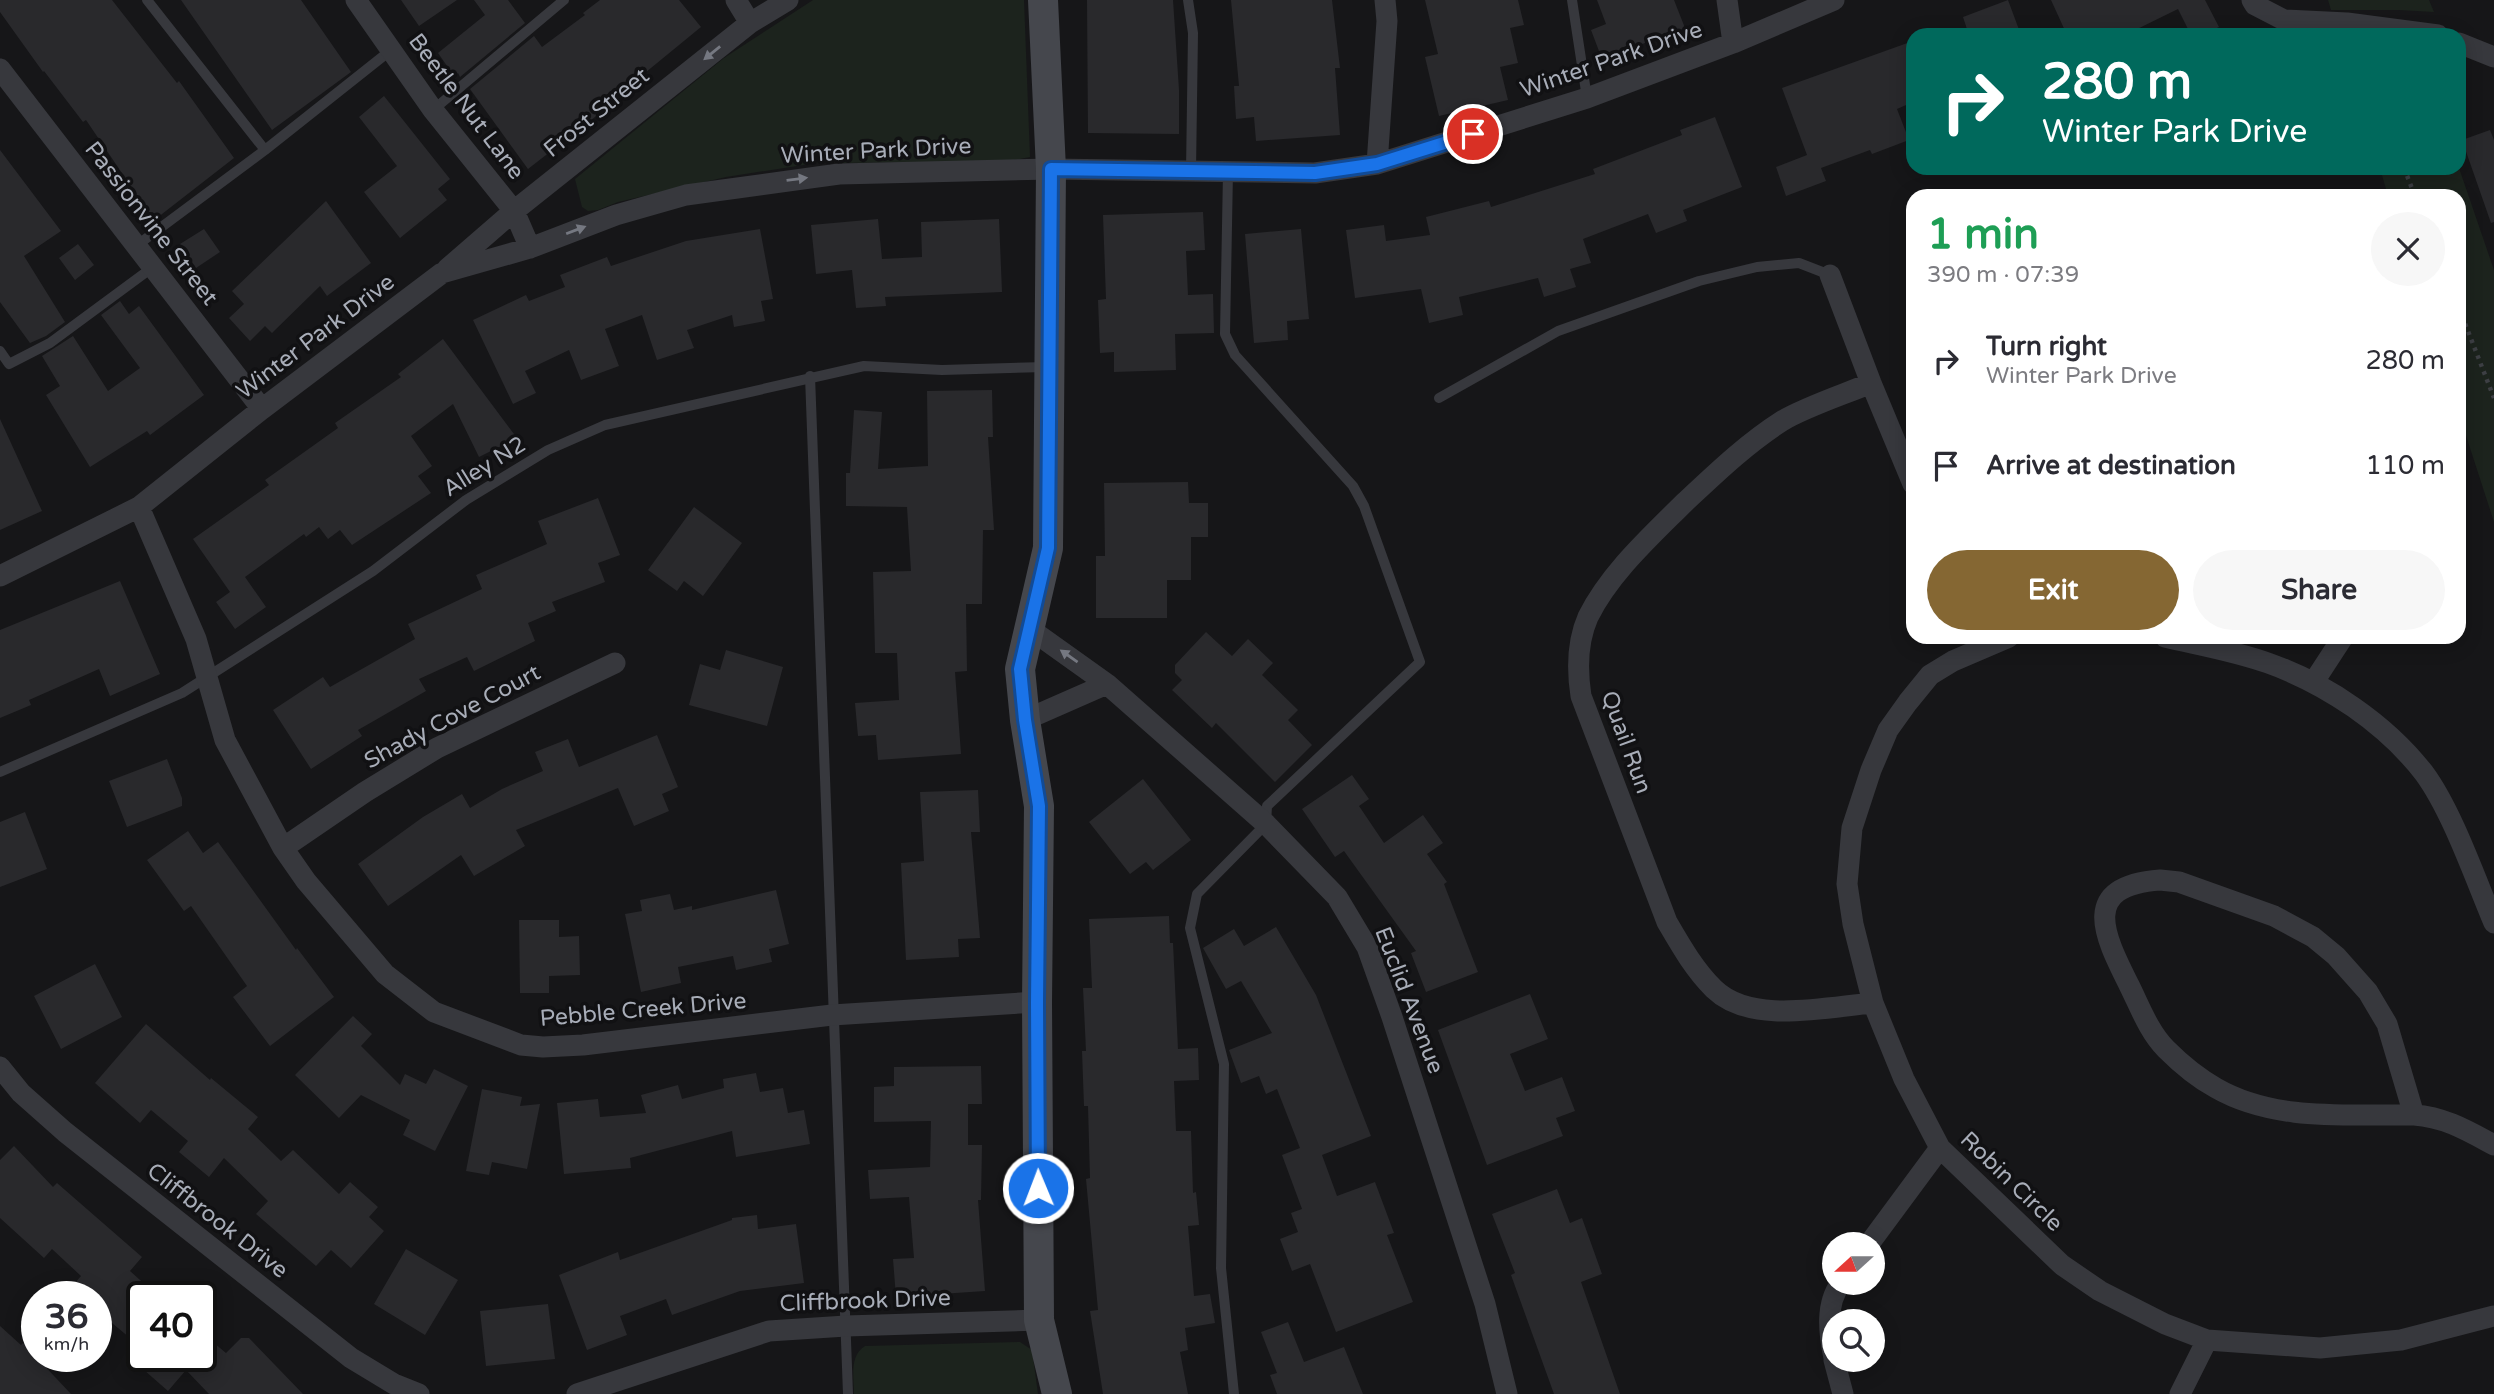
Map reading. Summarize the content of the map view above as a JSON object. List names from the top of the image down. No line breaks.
{"streets":{"street":["Winter Park Drive","Beetle Nut Lane","Frost Street","Passionvine Street","Shady Cove Court","Quail Run","Euclid Avenue","Pebble Creek Drive","Robin Circle","Cliffbrook Drive"],"lane":["Alley N2"]},"crossings":[["Winter Park Drive","Beetle Nut Lane"],["Winter Park Drive","Frost Street"],["Winter Park Drive","Passionvine Street"],["Winter Park Drive","Pebble Creek Drive"],["Beetle Nut Lane","Frost Street"],["Alley N2","Pebble Creek Drive"],["Shady Cove Court","Pebble Creek Drive"],["Quail Run","Robin Circle"]],"one_way":["Frost Street"],"north":"left","page":{"turn":["280 m","Winter Park Drive"],"heading":["1 min","390 m · 07:39"],"list":[{"name":"Turn right","note":"Winter Park Drive","value":"280 m"},{"name":"Arrive at destination","value":"110 m"}],"buttons":["Exit","Share"],"speed":"36 km/h","limit":"40"}}
